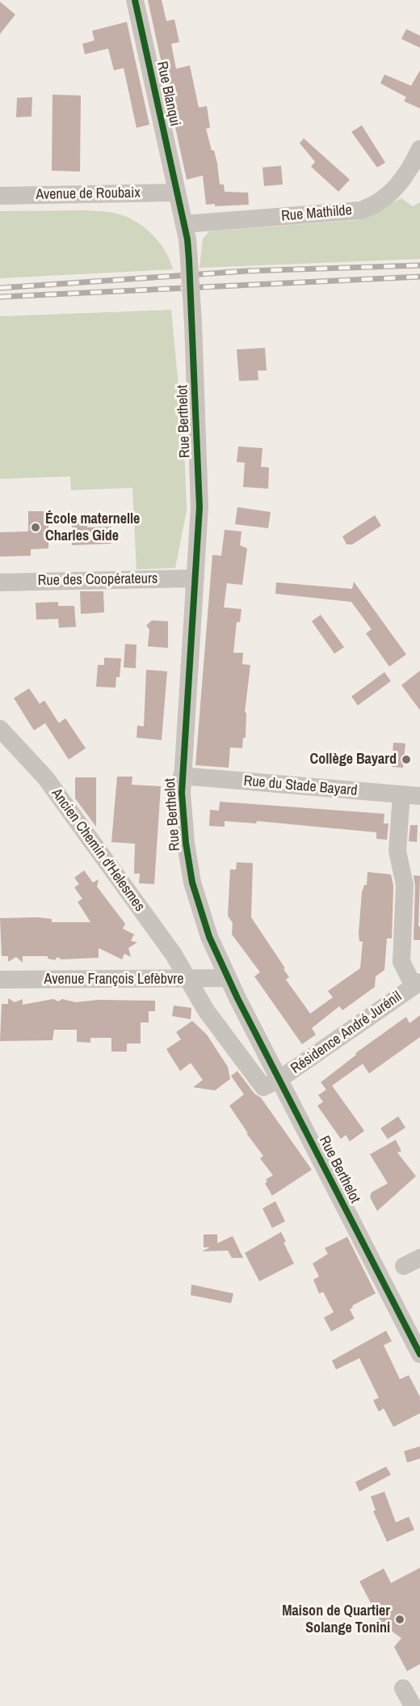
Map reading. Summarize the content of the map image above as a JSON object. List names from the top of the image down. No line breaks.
{"streets":{"street":["Rue Blanqui","Avenue de Roubaix","Rue Mathilde","Rue Berthelot","Rue des Coopérateurs","Rue du Stade Bayard","Ancien Chemin d'Helesmes","Avenue François Lefèbvre","Résidence André Jurénil"]},"crossings":[["Rue Blanqui","Avenue de Roubaix"],["Rue Blanqui","Rue Berthelot"],["Avenue de Roubaix","Rue Berthelot"],["Rue Mathilde","Rue Berthelot"],["Rue Berthelot","Rue des Coopérateurs"],["Rue Berthelot","Rue du Stade Bayard"],["Rue Berthelot","Ancien Chemin d'Helesmes"],["Rue Berthelot","Avenue François Lefèbvre"],["Rue Berthelot","Résidence André Jurénil"],["Rue du Stade Bayard","Résidence André Jurénil"],["Ancien Chemin d'Helesmes","Avenue François Lefèbvre"],["Ancien Chemin d'Helesmes","Résidence André Jurénil"]],"places":["École maternelle Charles Gide","Collège Bayard","Maison de Quartier Solange Tonini"]}
